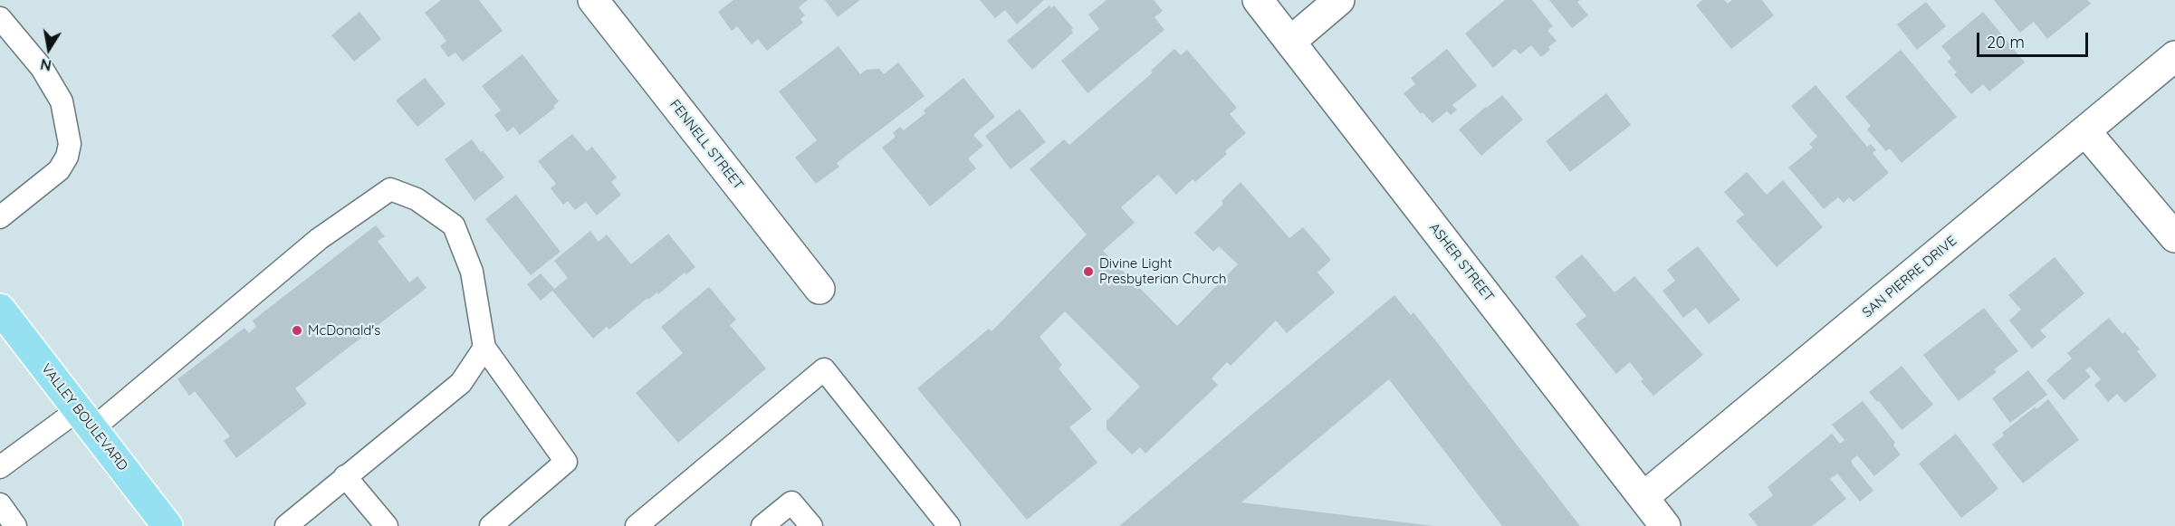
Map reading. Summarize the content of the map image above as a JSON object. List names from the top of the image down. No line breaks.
{"streets":{"main road":["VALLEY BOULEVARD"],"street":["FENNELL STREET","ASHER STREET","SAN PIERRE DRIVE"]},"crossings":[["ASHER STREET","SAN PIERRE DRIVE"]],"places":["Divine Light Presbyterian Church","McDonald's"],"scale_bar":"20 m","north":"bottom"}
